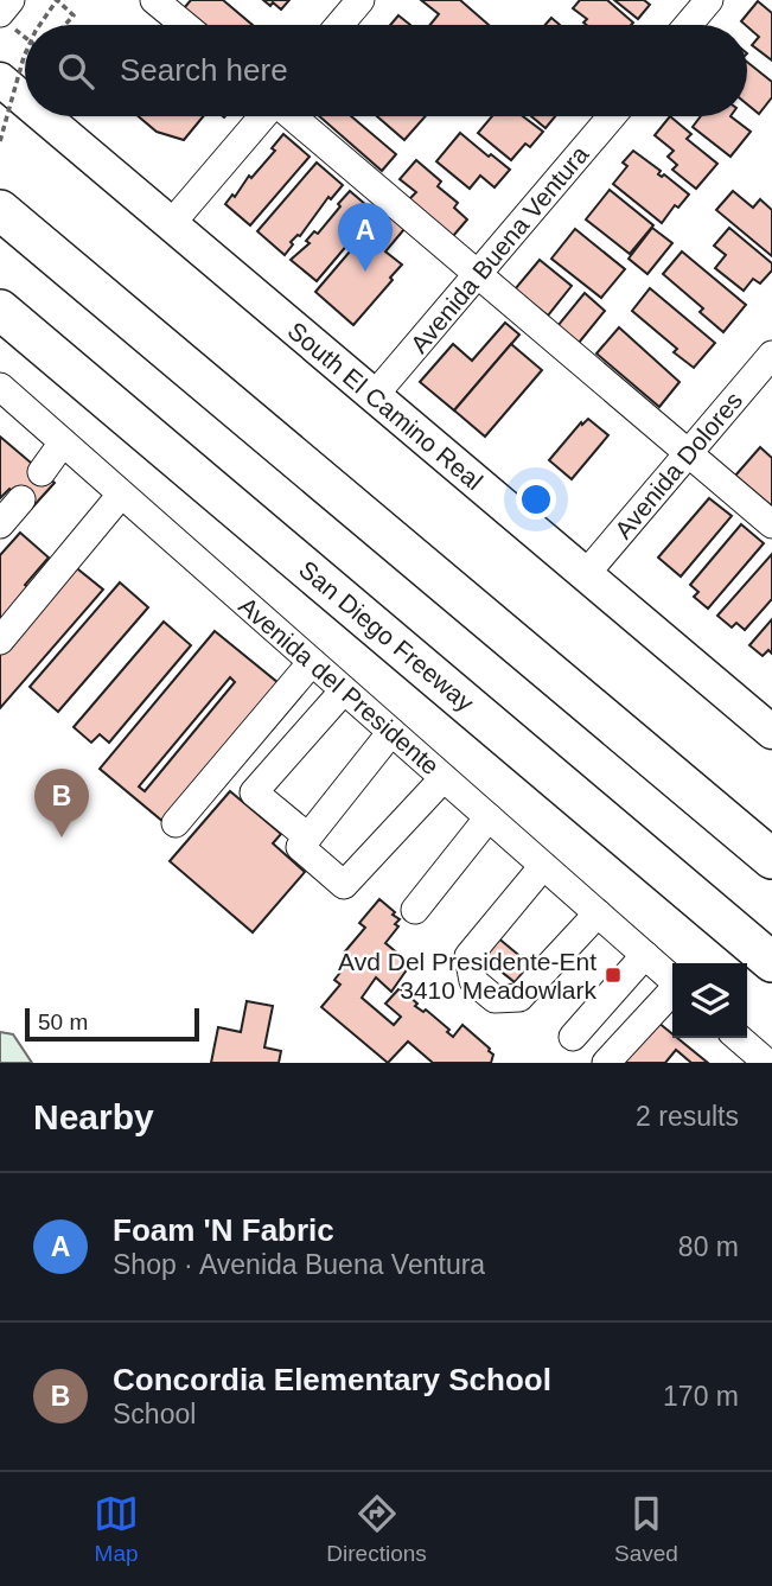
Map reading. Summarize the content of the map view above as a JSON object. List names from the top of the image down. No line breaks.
{"streets":{"highway":["San Diego Freeway"],"main road":["South El Camino Real"],"street":["Avenida Buena Ventura","Avenida Dolores","Avenida del Presidente"]},"crossings":[["Avenida Buena Ventura","South El Camino Real"],["South El Camino Real","Avenida Dolores"]],"places":{"transit":["Avd Del Presidente-Ent 3410 Meadowlark"]},"scale_bar":"50 m","page":{"search":"Search here","pins":["A","B"],"scale":"50 m","heading":["Nearby","2 results"],"list":[{"mark":"A","name":"Foam 'N Fabric","note":"Shop · Avenida Buena Ventura","value":"80 m"},{"mark":"B","name":"Concordia Elementary School","note":"School","value":"170 m"}],"nav":["Map","Directions","Saved"]}}
